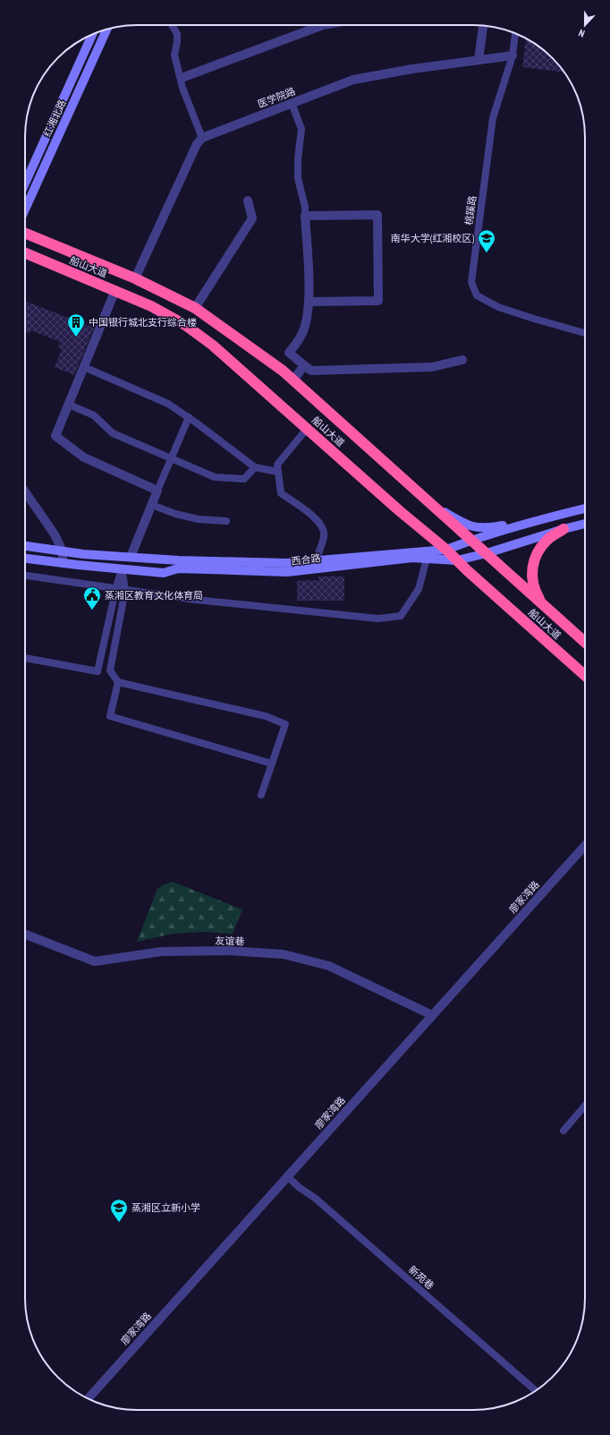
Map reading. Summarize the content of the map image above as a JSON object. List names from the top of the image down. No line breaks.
{"streets":{"highway":["船山大道"],"main road":["红湘北路","西合路"],"street":["医学院路","廖家湾路","友谊巷"],"lane":["桃蹊路","新苑巷"]},"crossings":[["医学院路","桃蹊路"],["船山大道","西合路"],["廖家湾路","友谊巷"],["廖家湾路","新苑巷"]],"places":{"school or university":["南华大学(红湘校区)","蒸湘区立新小学"],"building":["中国银行城北支行综合楼"],"public building":["蒸湘区教育文化体育局"]},"north":"bottom"}
